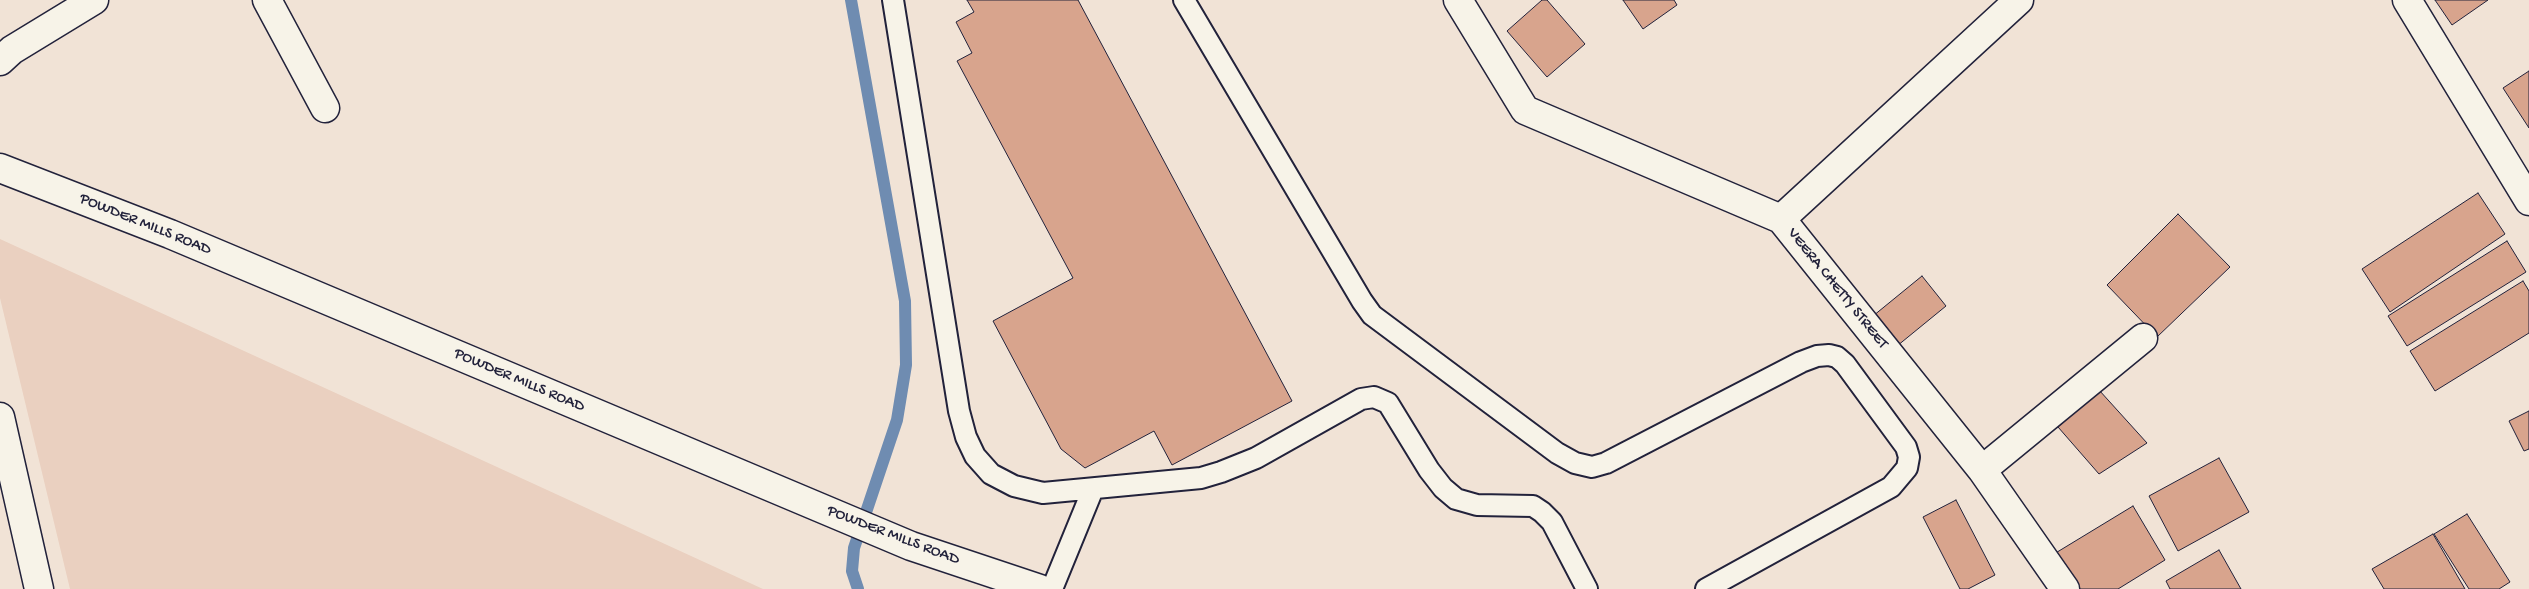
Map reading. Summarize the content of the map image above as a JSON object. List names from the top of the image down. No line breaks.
{"streets":{"street":["POWDER MILLS ROAD","VEERA CHETTY STREET"]}}
